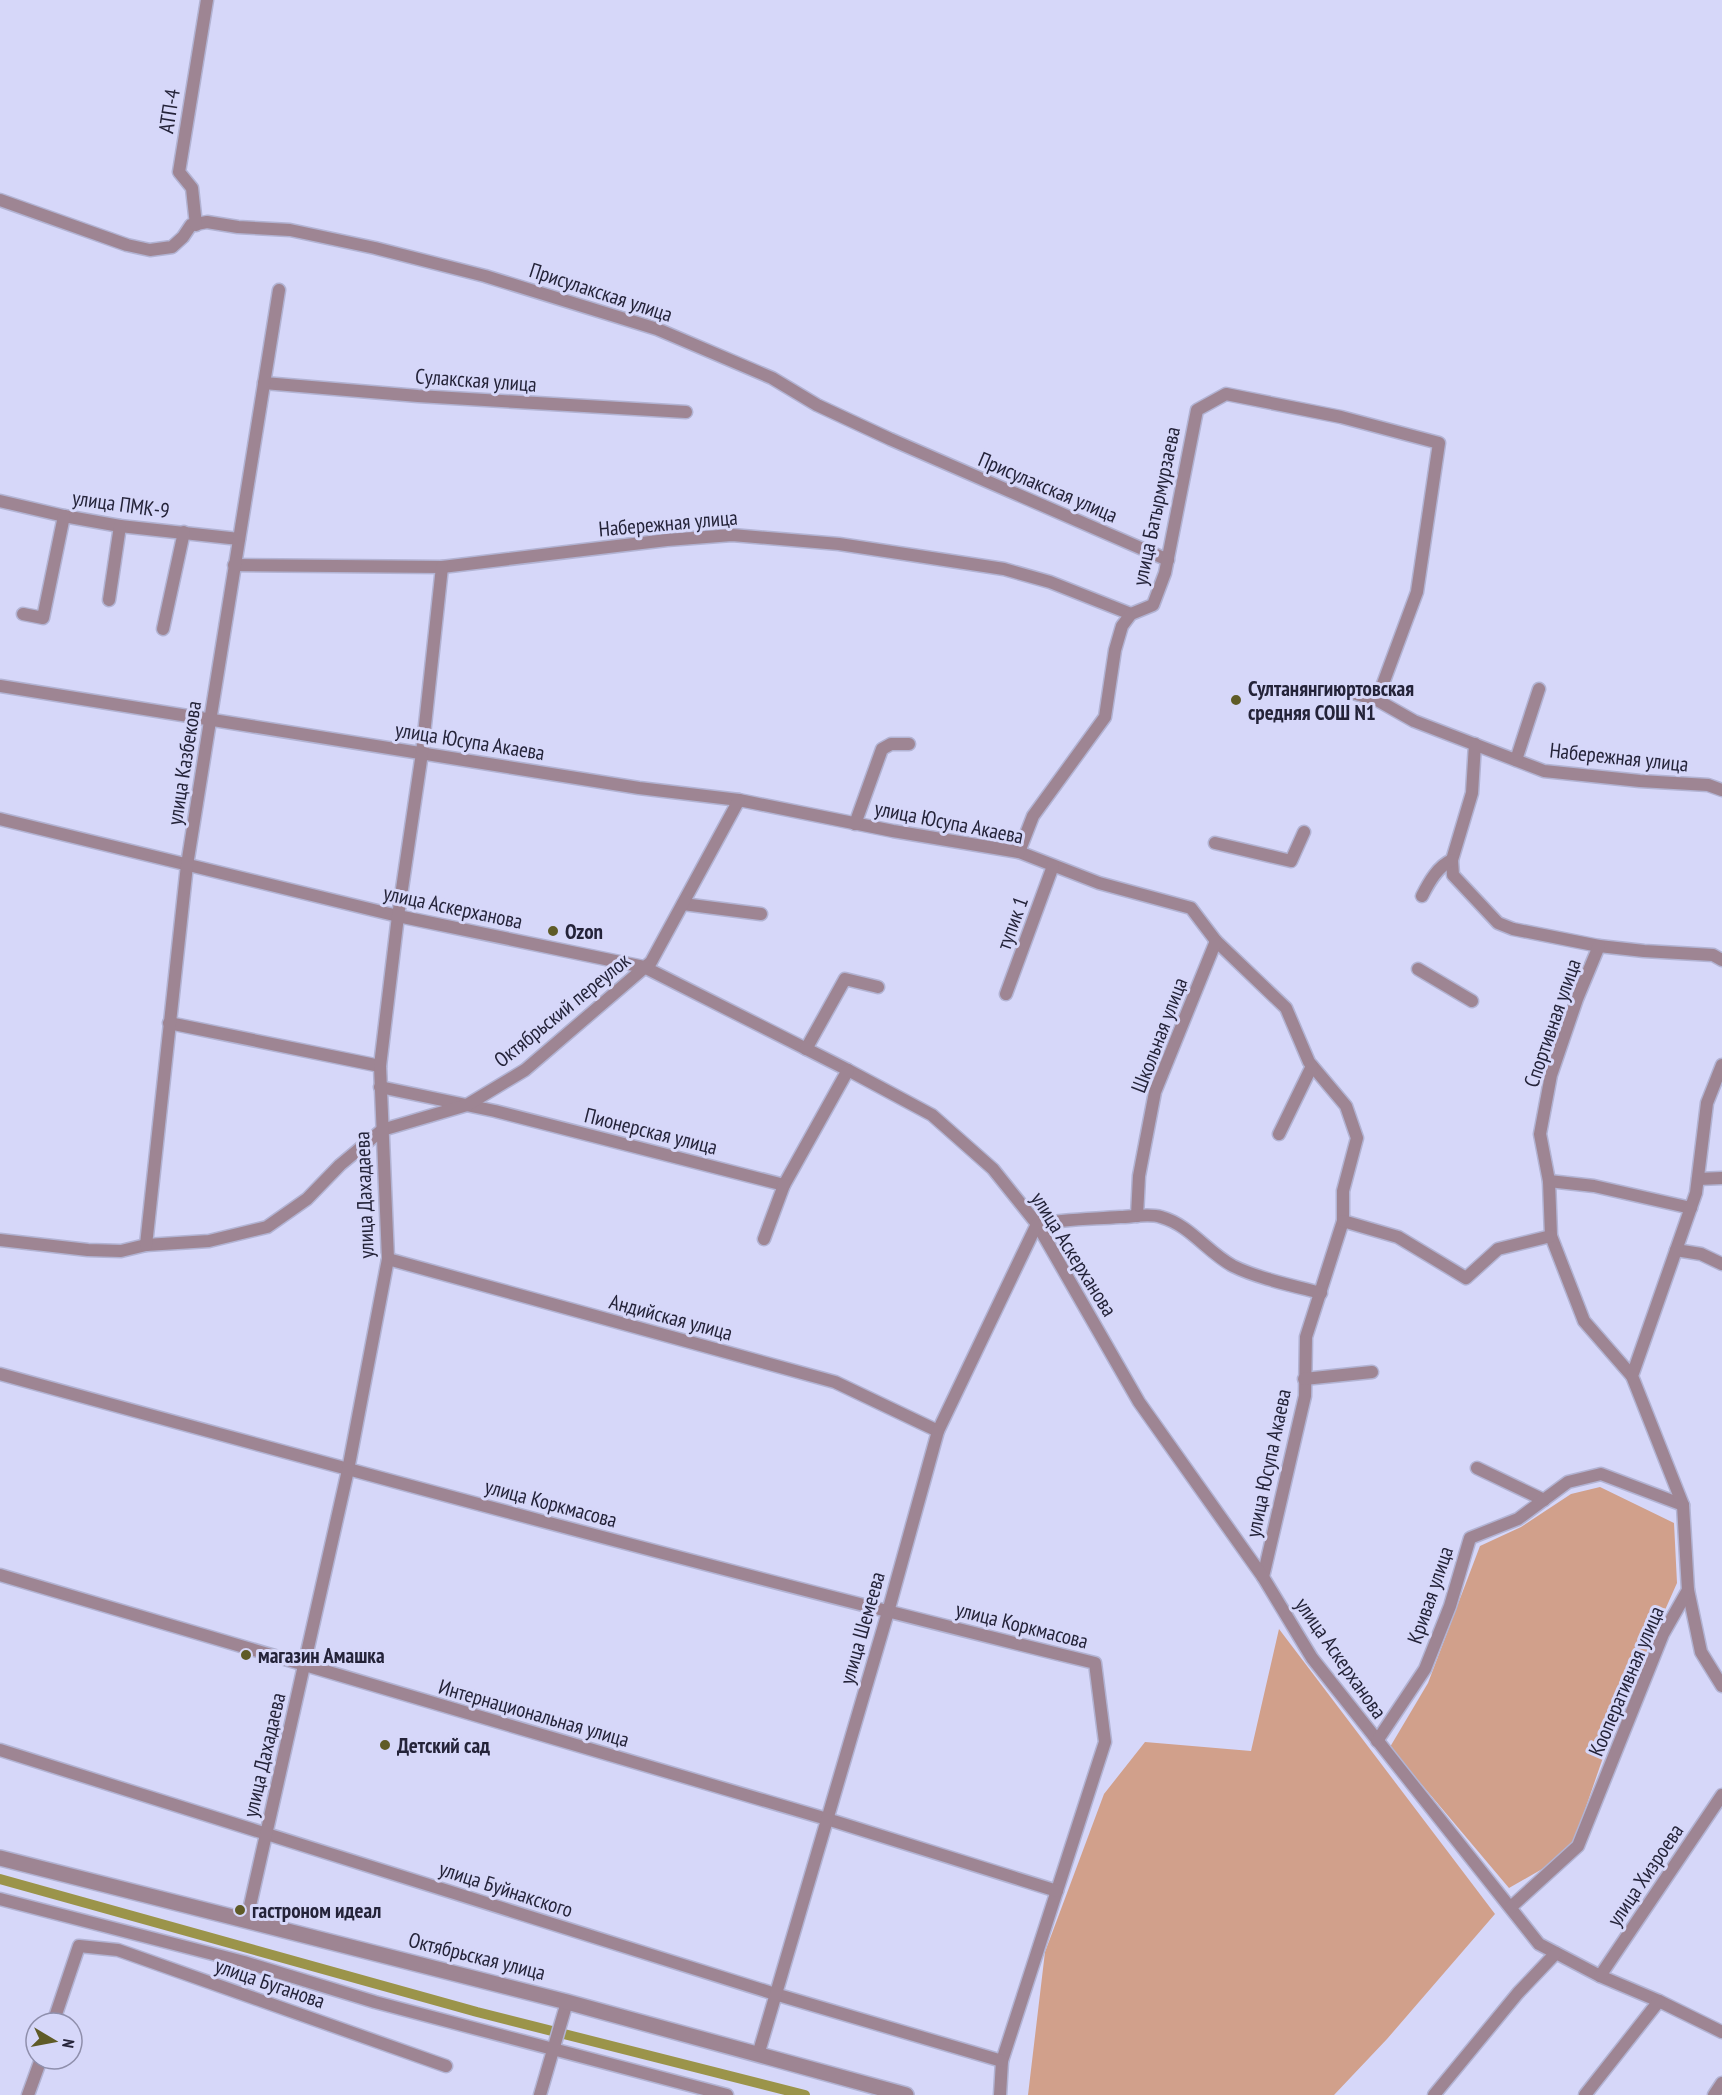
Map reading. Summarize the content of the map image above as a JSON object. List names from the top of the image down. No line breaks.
{"streets":{"street":["АТП-4","Присулакская улица","Сулакская улица","улица ПМК-9","улица Батырмурзаева","Набережная улица","улица Юсупа Акаева","улица Казбекова","улица Аскерханова","тупик 1","Октябрьский переулок","Спортивная улица","Школьная улица","Пионерская улица","улица Дахадаева","Андийская улица","улица Коркмасова","Кривая улица","улица Шемеева","Кооперативная улица","Интернациональная улица","улица Хизроева","улица Буйнакского","Октябрьская улица","улица Буганова"]},"crossings":[["АТП-4","Присулакская улица"],["Присулакская улица","улица Батырмурзаева"],["Сулакская улица","улица Казбекова"],["улица ПМК-9","улица Казбекова"],["улица Батырмурзаева","Набережная улица"],["улица Батырмурзаева","улица Юсупа Акаева"],["Набережная улица","улица Казбекова"],["Набережная улица","улица Дахадаева"],["улица Юсупа Акаева","улица Казбекова"],["улица Юсупа Акаева","улица Аскерханова"],["улица Юсупа Акаева","тупик 1"],["улица Юсупа Акаева","Октябрьский переулок"],["улица Юсупа Акаева","Школьная улица"],["улица Юсупа Акаева","улица Дахадаева"],["улица Казбекова","улица Аскерханова"],["улица Казбекова","Октябрьский переулок"],["улица Аскерханова","Октябрьский переулок"],["улица Аскерханова","улица Дахадаева"],["улица Аскерханова","Кривая улица"],["улица Аскерханова","улица Шемеева"],["улица Аскерханова","Кооперативная улица"],["улица Аскерханова","улица Хизроева"],["Октябрьский переулок","Пионерская улица"],["Октябрьский переулок","улица Дахадаева"],["Спортивная улица","Кооперативная улица"],["Пионерская улица","улица Дахадаева"],["улица Дахадаева","Андийская улица"],["улица Дахадаева","улица Коркмасова"],["улица Дахадаева","Интернациональная улица"],["улица Дахадаева","улица Буйнакского"],["улица Дахадаева","Октябрьская улица"],["Андийская улица","улица Шемеева"],["улица Коркмасова","улица Шемеева"],["улица Коркмасова","Интернациональная улица"],["Кривая улица","Кооперативная улица"],["улица Шемеева","Интернациональная улица"],["улица Шемеева","улица Буйнакского"],["улица Шемеева","Октябрьская улица"]],"places":["Султанянгиюртовская средняя СОШ N1","Ozon","магазин Амашка","Детский сад","гастроном идеал"],"north":"right"}
